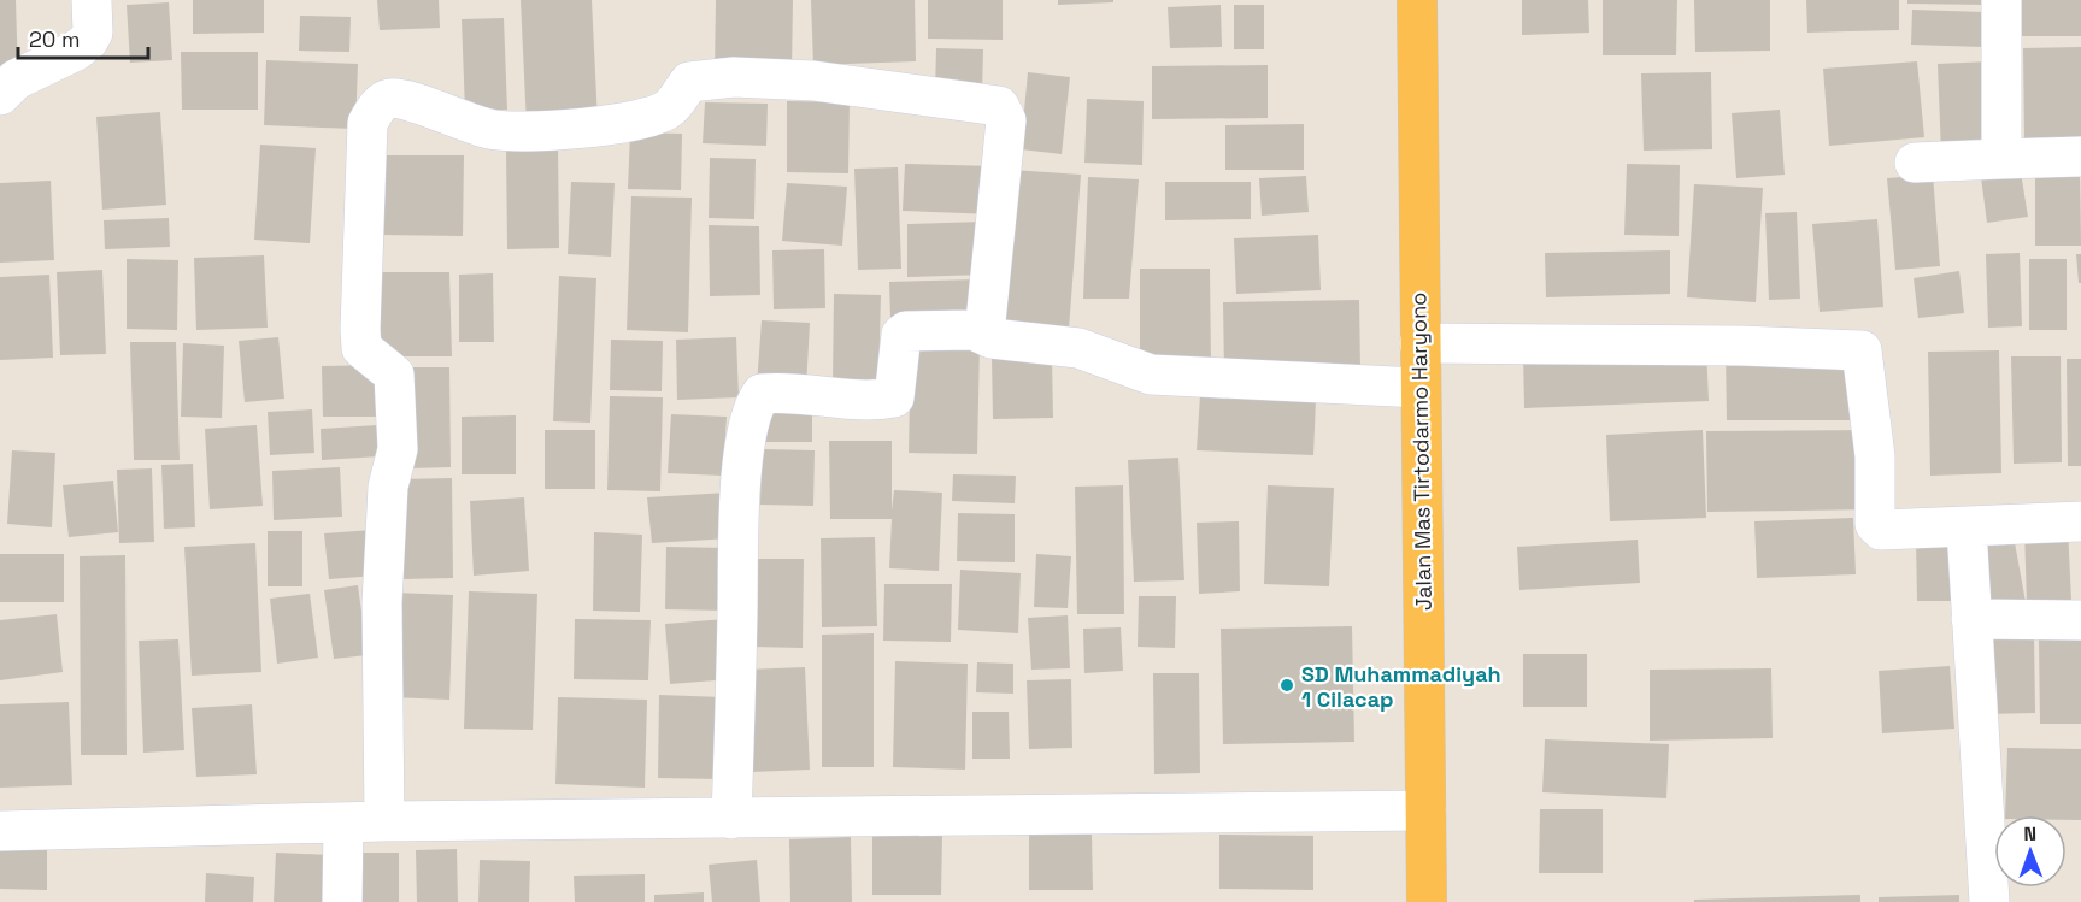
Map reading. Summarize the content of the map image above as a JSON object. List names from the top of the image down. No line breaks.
{"streets":{"highway":["Jalan Mas Tirtodarmo Haryono"]},"places":["SD Muhammadiyah 1 Cilacap"],"scale_bar":"20 m","north":"top"}
